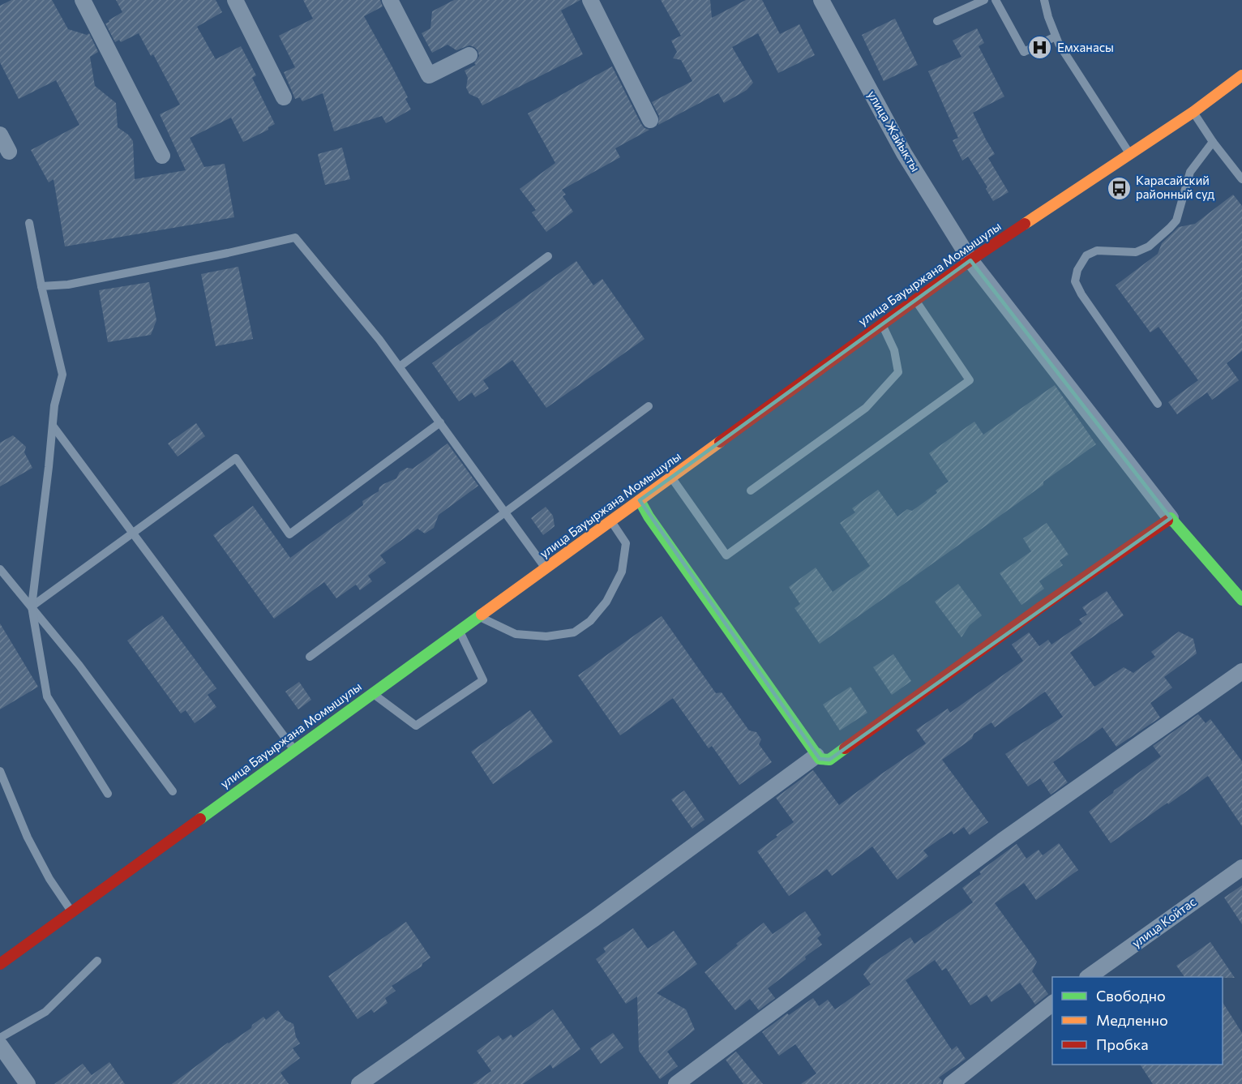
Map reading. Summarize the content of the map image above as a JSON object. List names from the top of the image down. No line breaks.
{"streets":{"street":["улица Жайыкты","улица Бауыржана Момышулы","улица Койтас"]},"crossings":[["улица Жайыкты","улица Бауыржана Момышулы"]],"places":{"hospital":["Емханасы"],"bus stop":["Карасайский районный суд"]},"legend":["Свободно","Медленно","Пробка"]}
